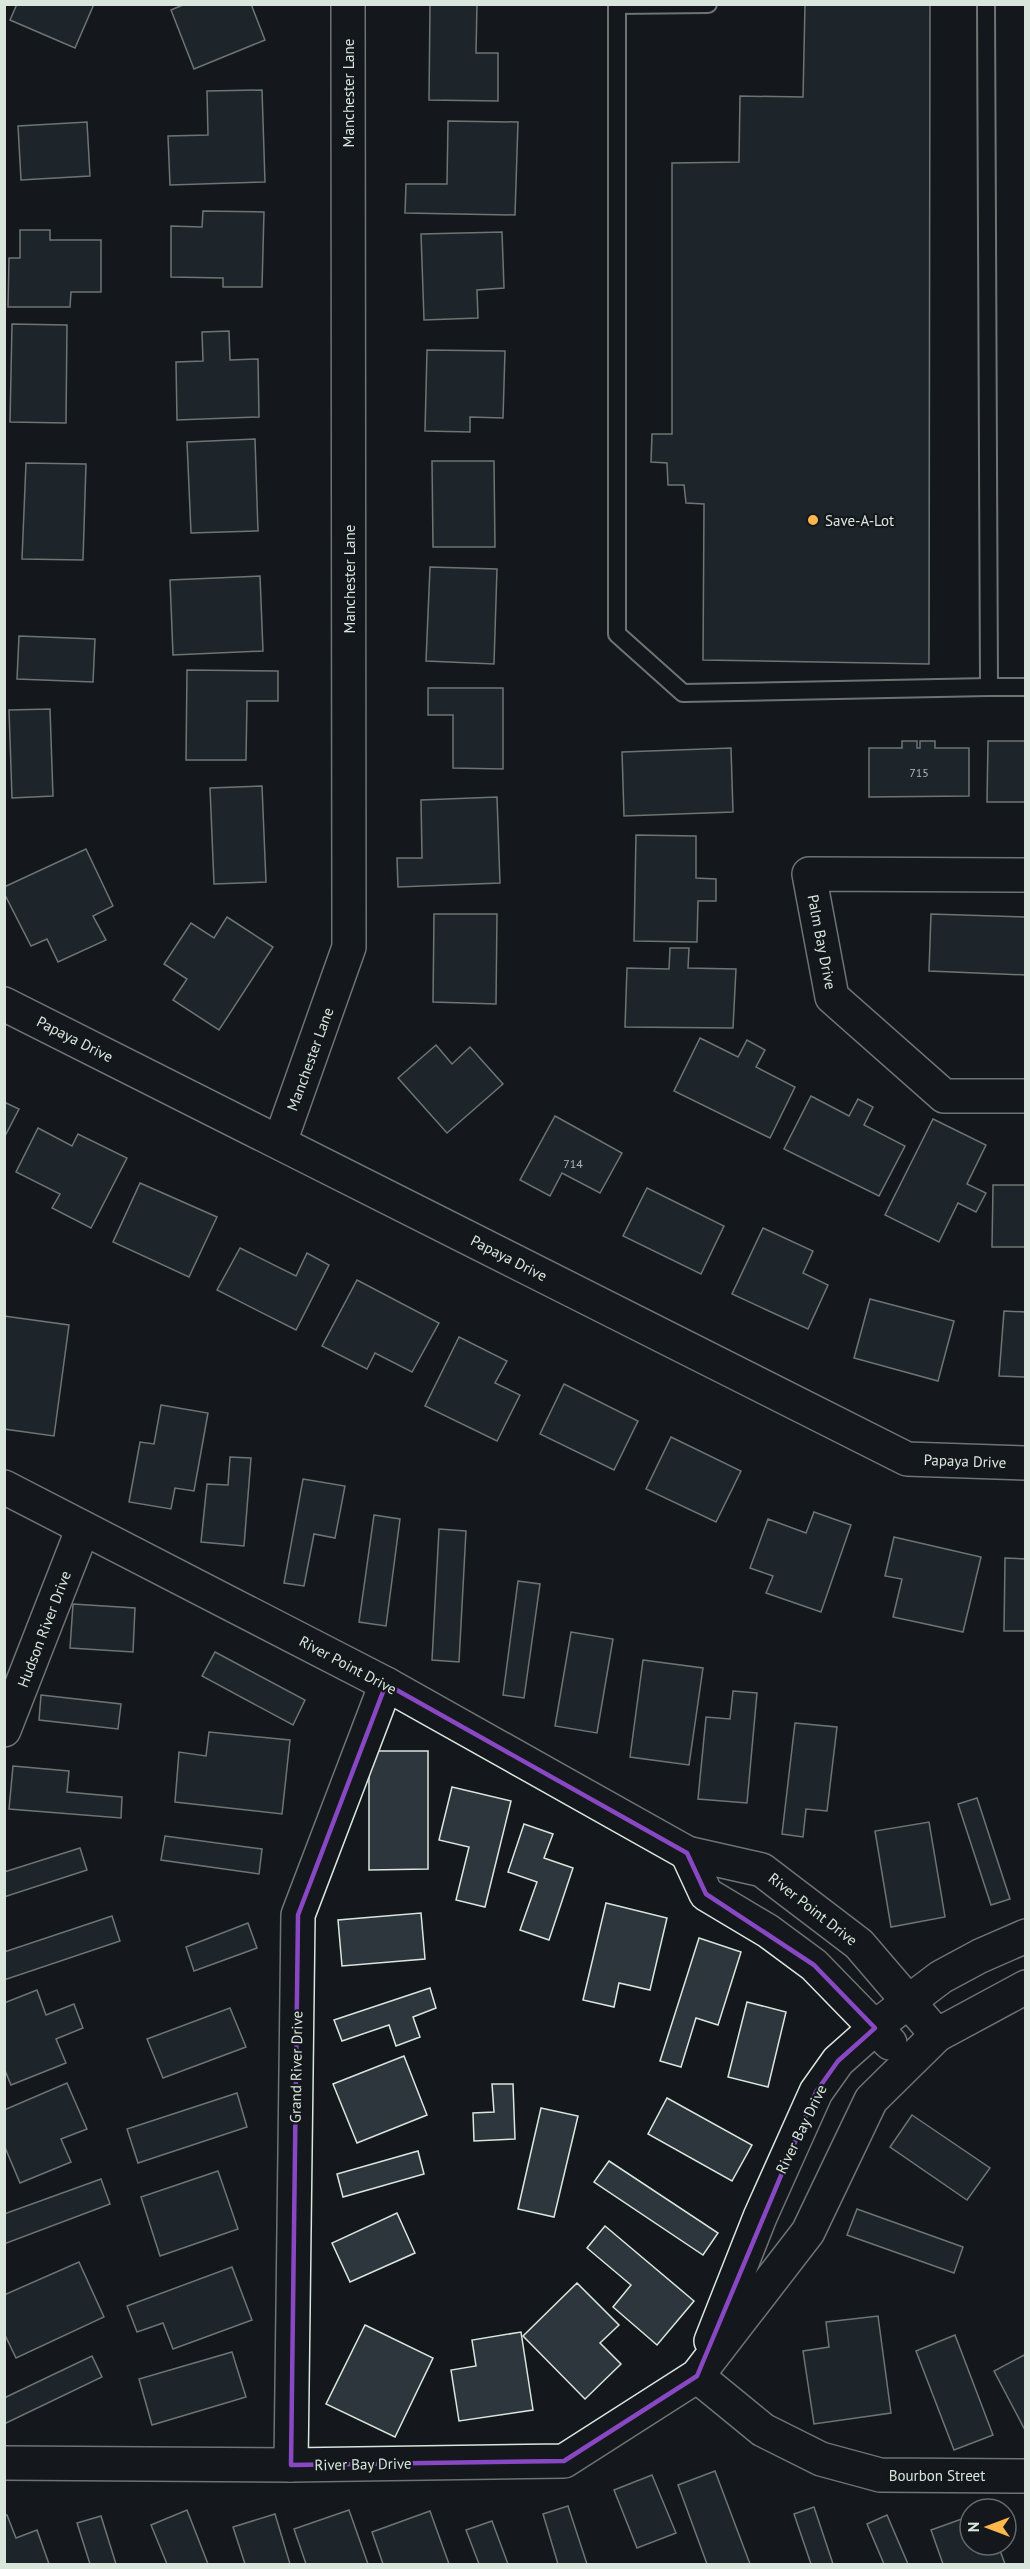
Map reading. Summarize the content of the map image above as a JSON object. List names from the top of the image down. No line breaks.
{"streets":{"street":["Manchester Lane","Palm Bay Drive","Papaya Drive","Hudson River Drive","River Point Drive","Grand River Drive","River Bay Drive","Bourbon Street"]},"crossings":[["Manchester Lane","Papaya Drive"],["Hudson River Drive","River Point Drive"],["River Point Drive","Grand River Drive"],["River Point Drive","River Bay Drive"],["Grand River Drive","River Bay Drive"],["River Bay Drive","Bourbon Street"]],"places":["Save-A-Lot"],"house_numbers":["715","714"],"north":"left"}
